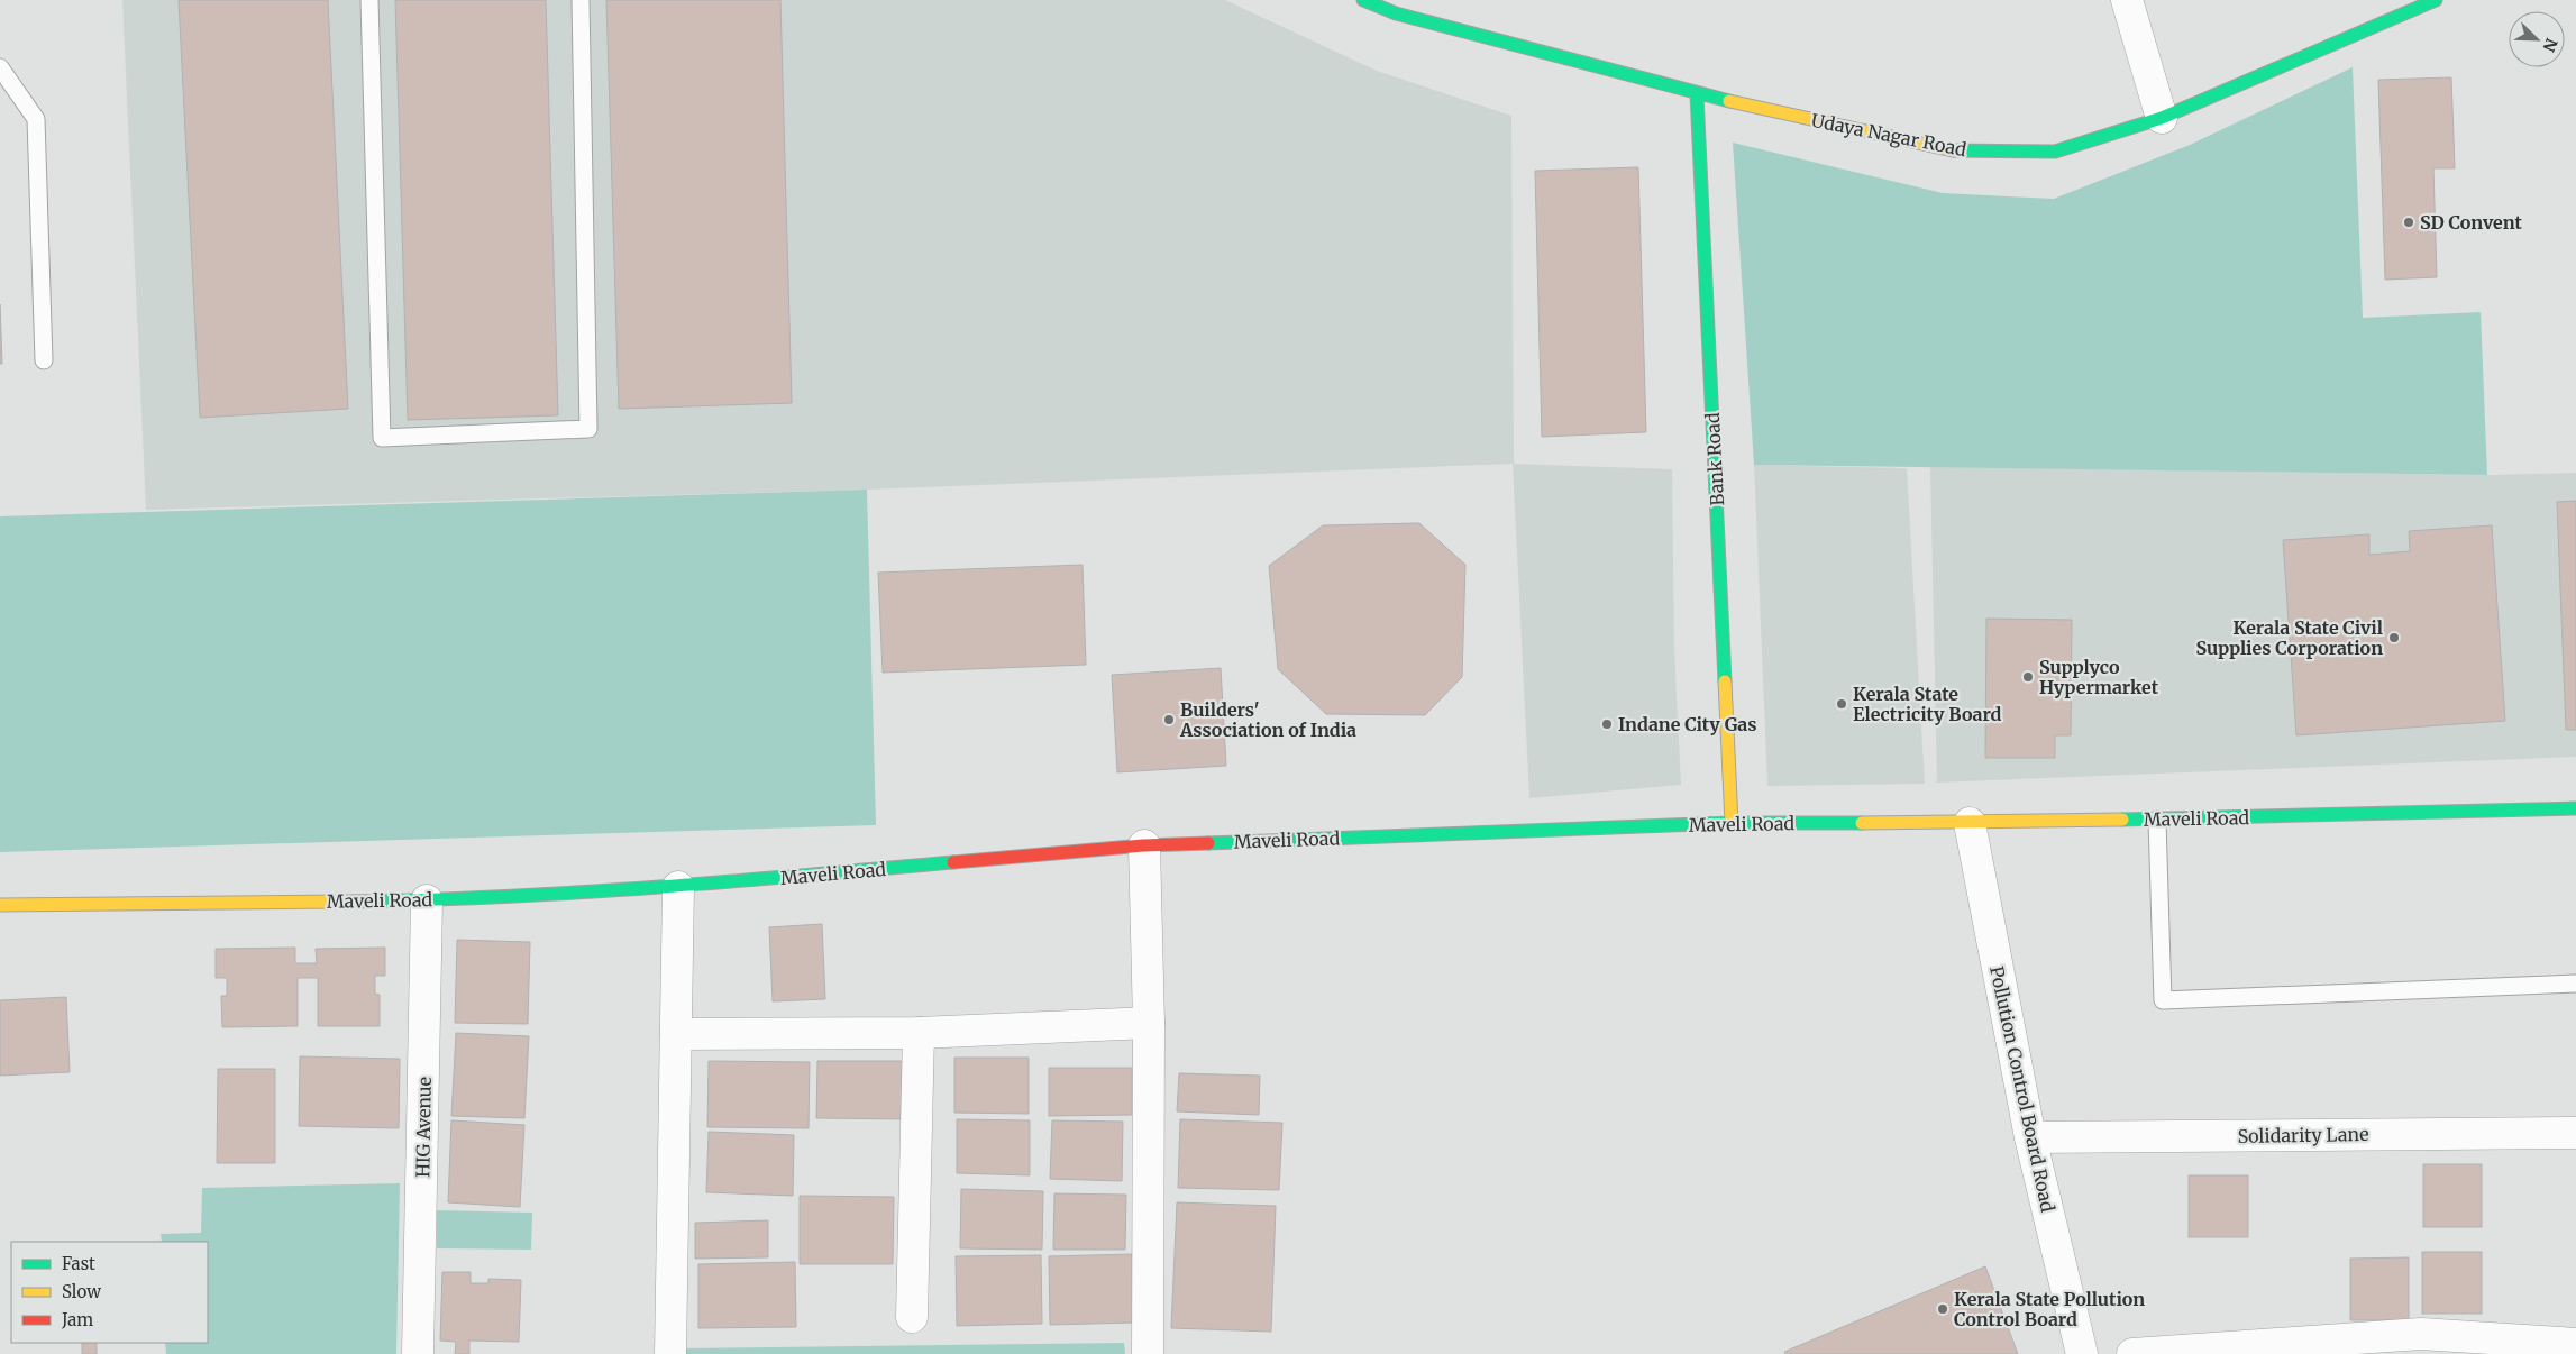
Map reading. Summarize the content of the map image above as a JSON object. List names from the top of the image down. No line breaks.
{"streets":{"street":["Udaya Nagar Road","Bank Road","Maveli Road","Pollution Control Board Road","HIG Avenue","Solidarity Lane"]},"crossings":[["Udaya Nagar Road","Bank Road"],["Bank Road","Maveli Road"],["Maveli Road","Pollution Control Board Road"],["Maveli Road","HIG Avenue"],["Pollution Control Board Road","Solidarity Lane"]],"places":["SD Convent","Kerala State Civil Supplies Corporation","Supplyco Hypermarket","Kerala State Electricity Board","Builders' Association of India","Indane City Gas","Kerala State Pollution Control Board"],"legend":["Fast","Slow","Jam"],"north":"bottom right"}
